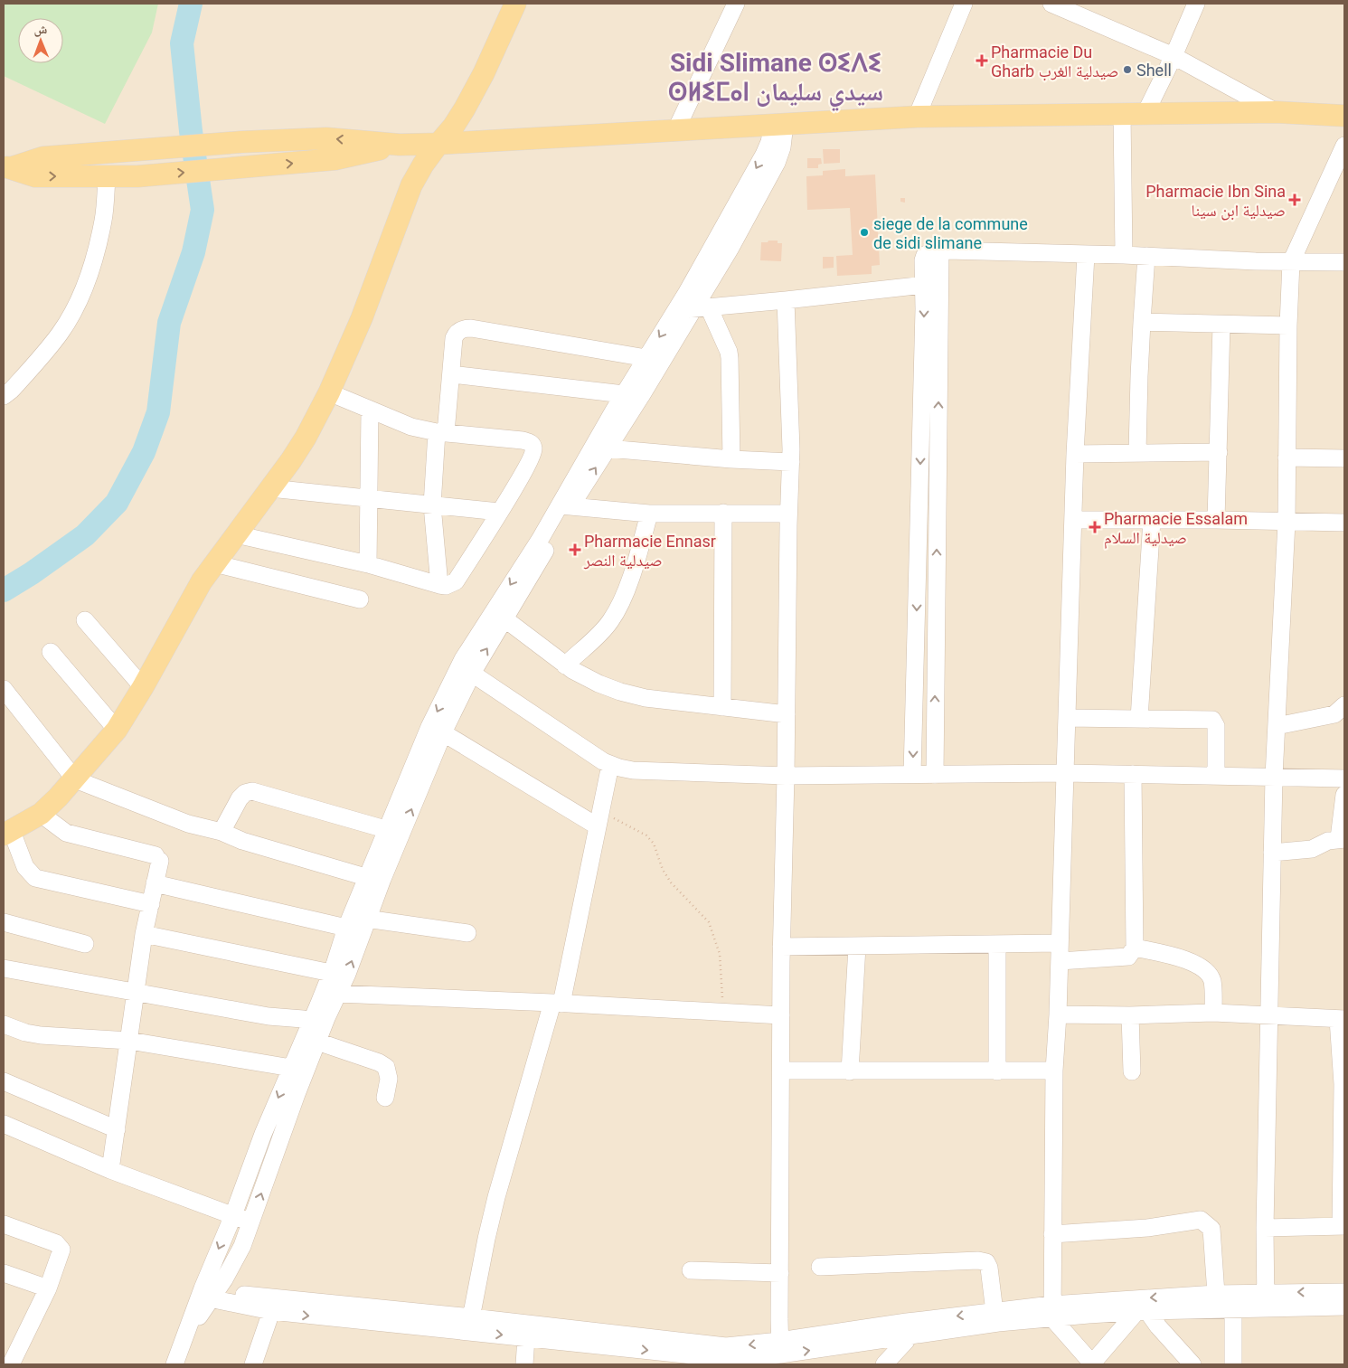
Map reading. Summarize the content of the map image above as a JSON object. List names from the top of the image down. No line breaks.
{"districts":["Sidi Slimane ⵙⵉⴷⵉ ⵙⵍⵉⵎⴰⵏ سيدي سليمان"],"places":{"health":["Pharmacie Du Gharb صيدلية الغرب","Pharmacie Ibn Sina صيدلية ابن سينا","Pharmacie Essalam صيدلية السلام","Pharmacie Ennasr صيدلية النصر"],"other":["Shell","siege de la commune de sidi slimane"]},"north":"top"}
